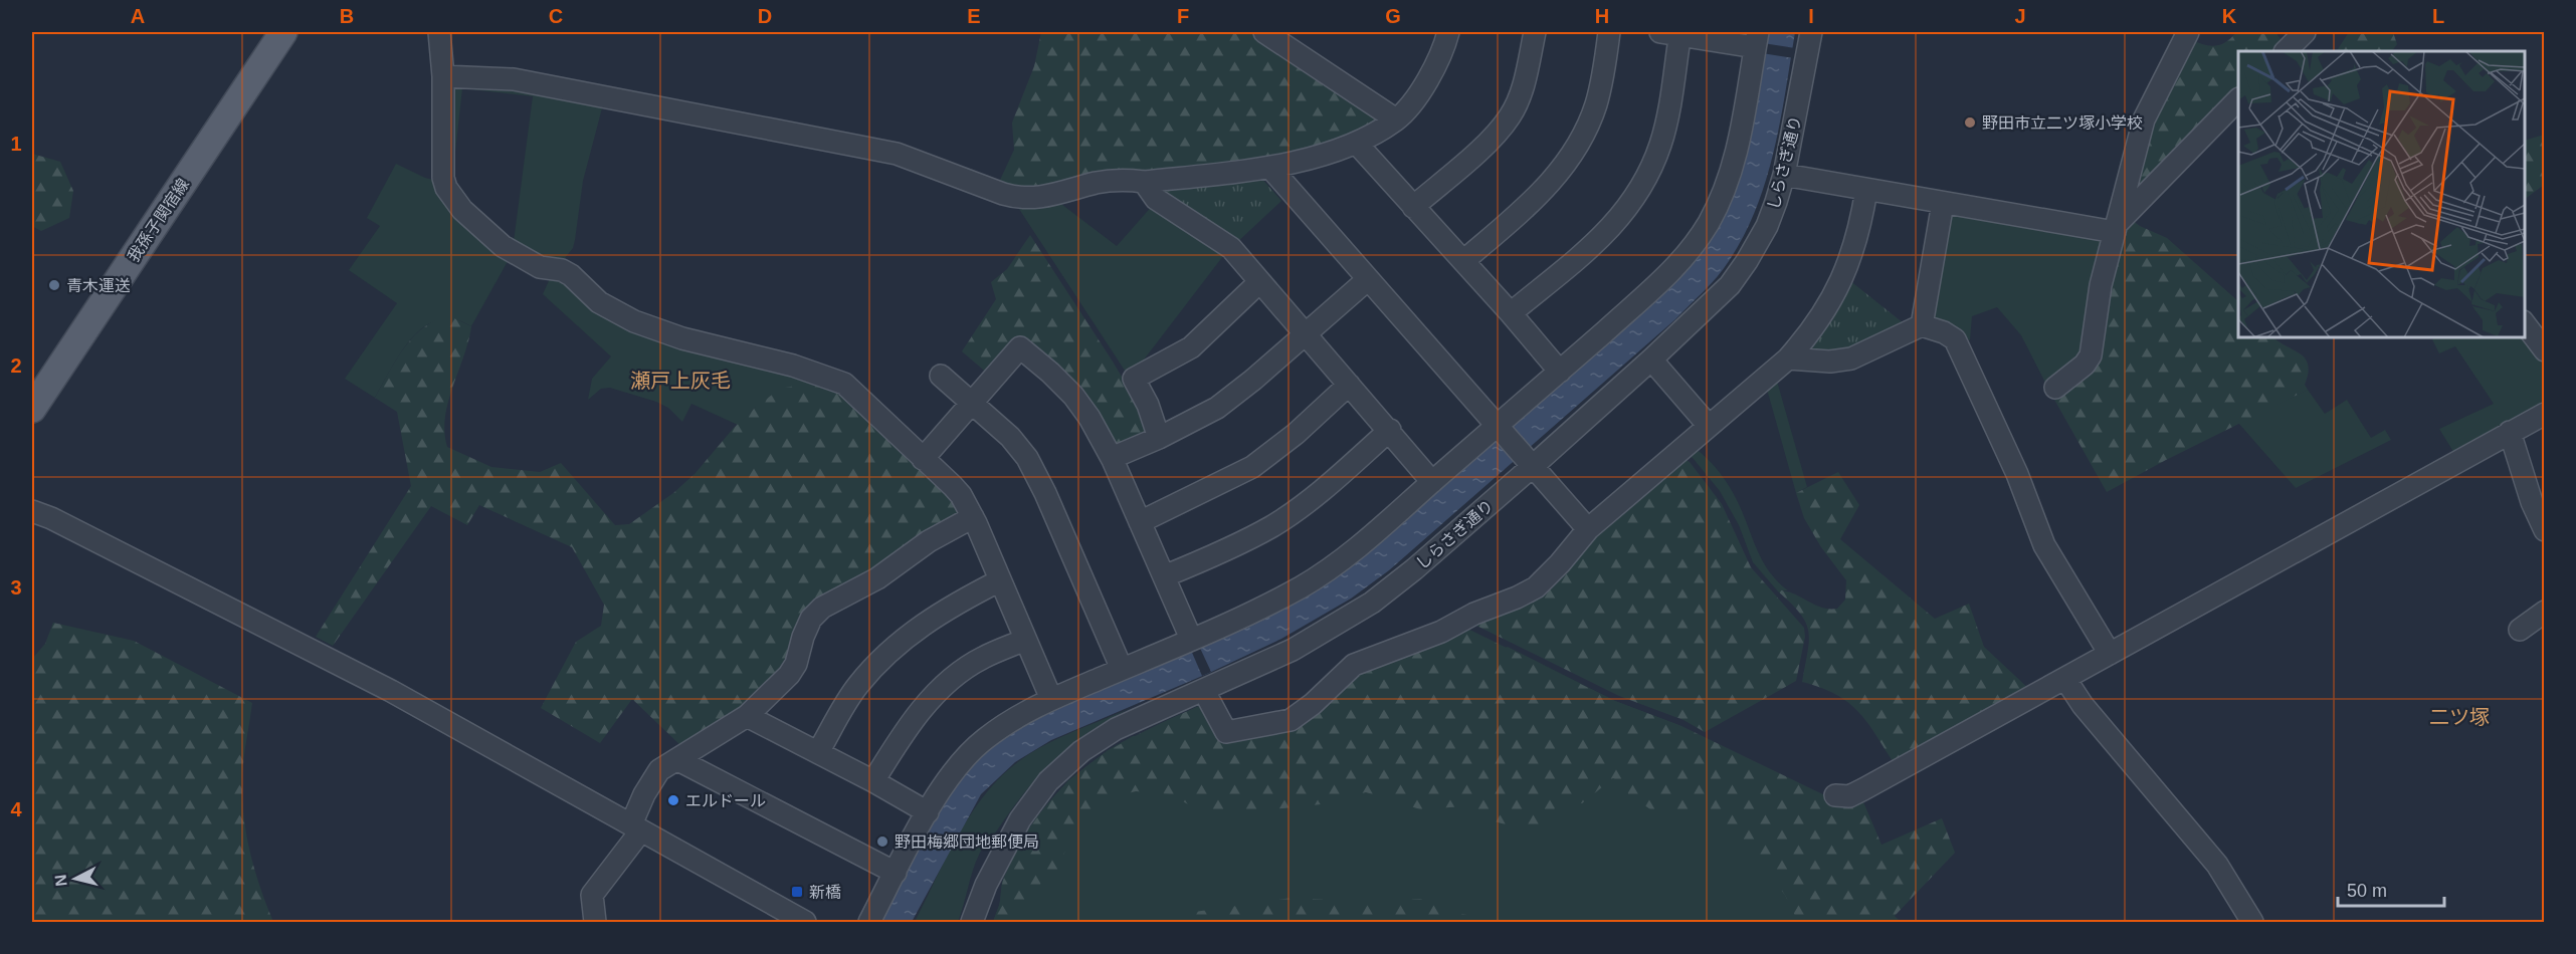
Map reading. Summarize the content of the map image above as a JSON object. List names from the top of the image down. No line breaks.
{"streets":{"main road":["我孫子関宿線"],"street":["しらさぎ通り"]},"districts":["瀬戸上灰毛","二ツ塚"],"places":{"other":["野田市立二ツ塚小学校","青木運送","エルドール","野田梅郷団地郵便局"],"transit":["新橋"]},"scale_bar":"50 m","north":"left","grid":{"columns":["A","B","C","D","E","F","G","H","I","J","K","L"],"rows":["1","2","3","4"]}}
